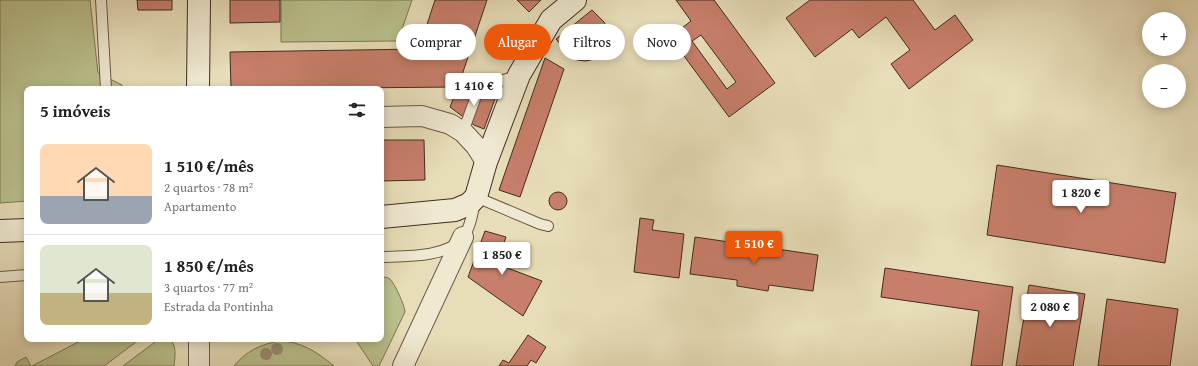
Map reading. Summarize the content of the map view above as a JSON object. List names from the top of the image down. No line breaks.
{"page":{"map_buttons":["+","−"],"chip":["Comprar","Alugar","Filtros","Novo"],"price":["1 410 €","1 820 €","1 510 €","1 850 €","2 080 €"],"heading":"5 imóveis","list":[{"name":"1 510 €/mês","note":"2 quartos · 78 m² · Apartamento"},{"name":"1 850 €/mês","note":"3 quartos · 77 m² · Estrada da Pontinha"}]}}
